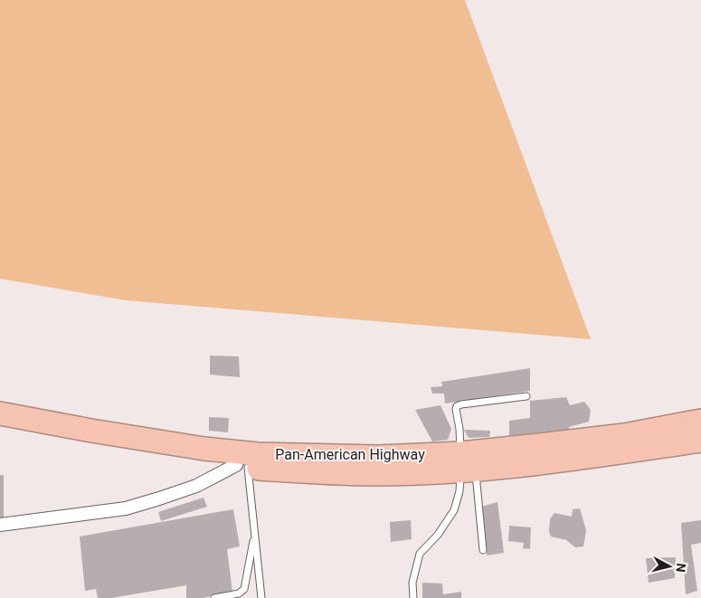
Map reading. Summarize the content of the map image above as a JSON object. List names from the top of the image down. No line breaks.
{"streets":{"highway":["Pan-American Highway"]},"north":"right"}
